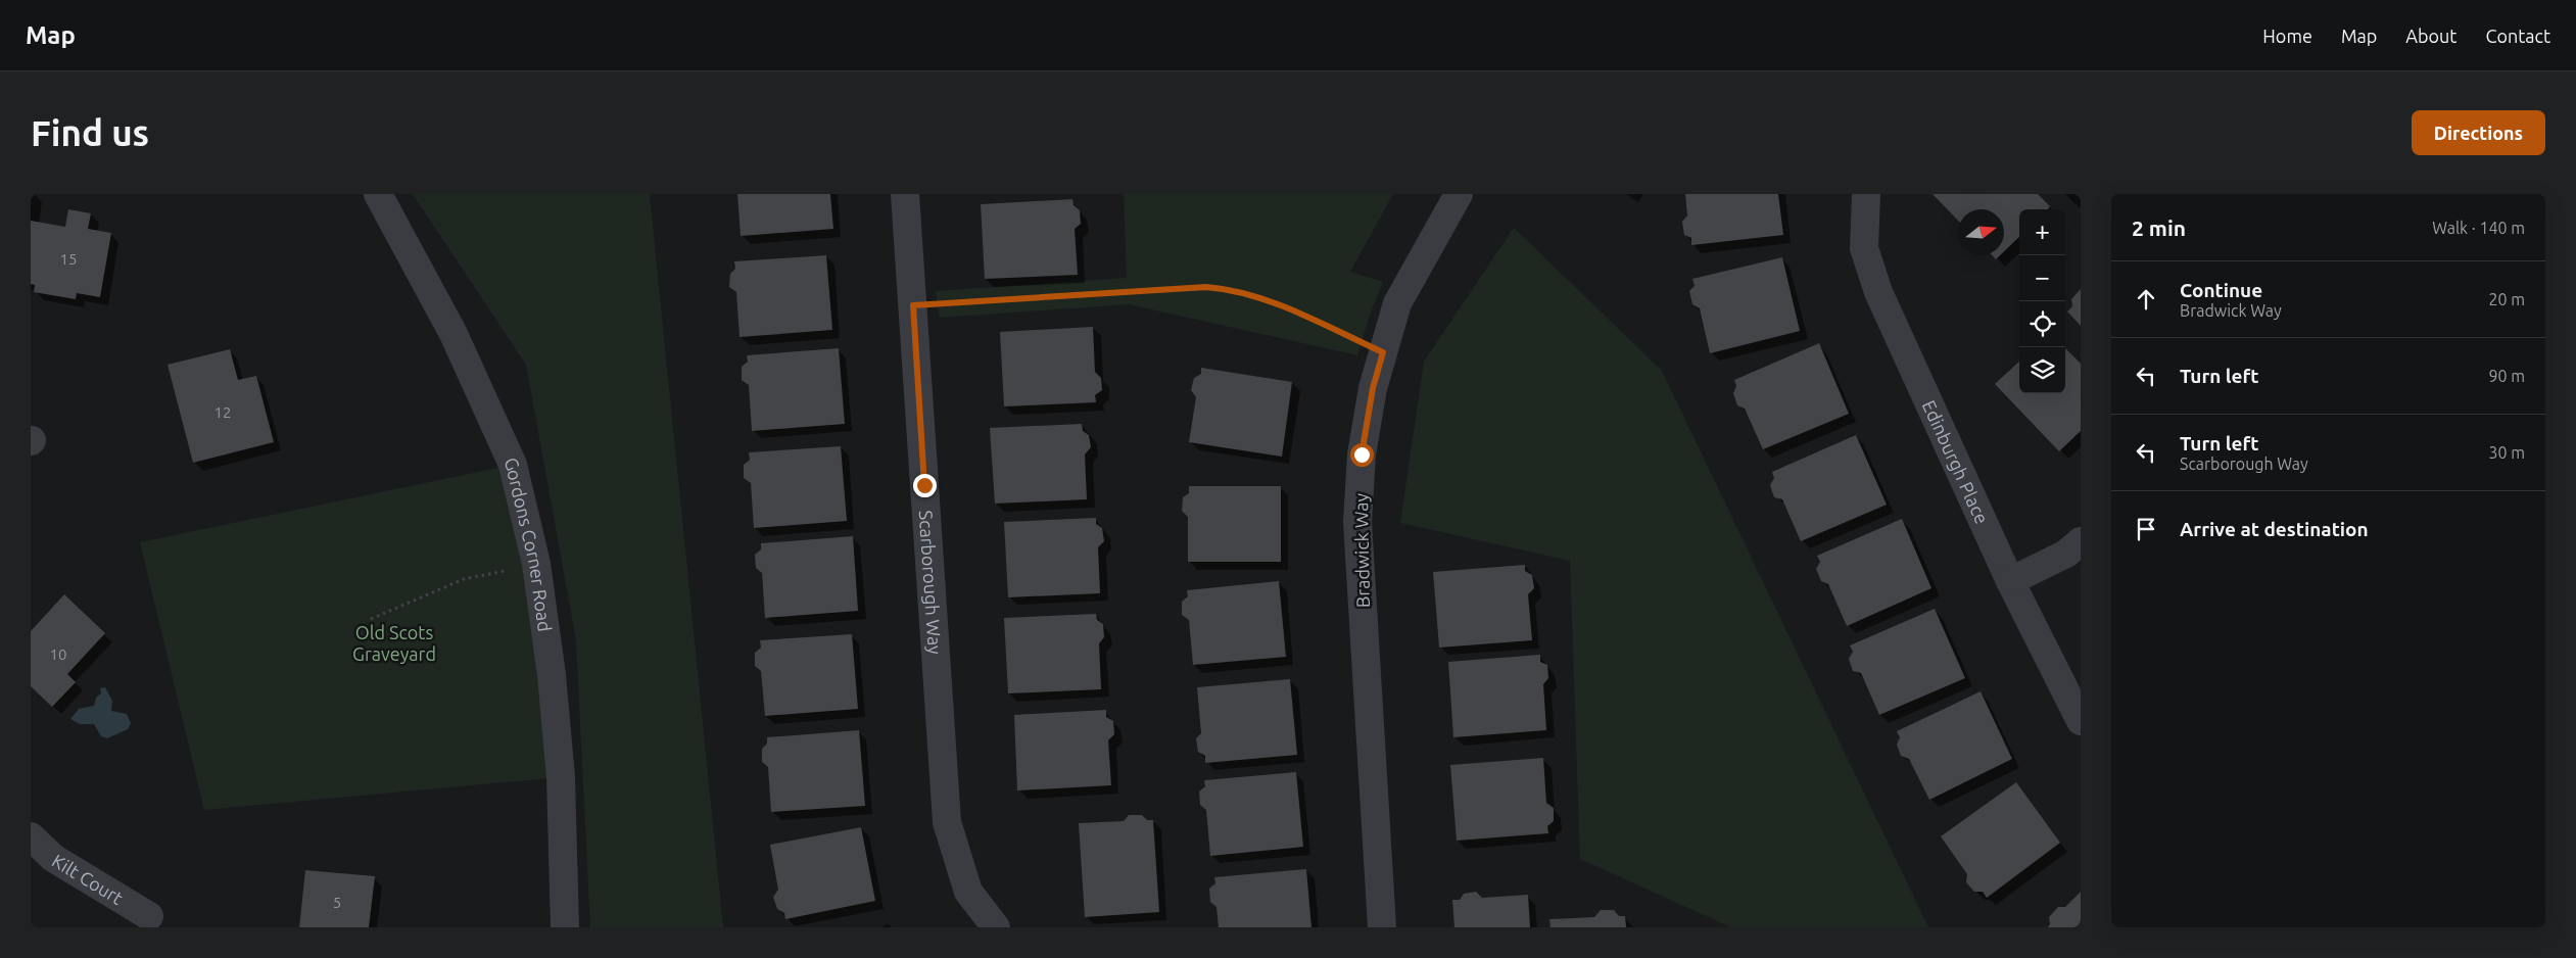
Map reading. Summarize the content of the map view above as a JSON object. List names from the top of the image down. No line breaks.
{"streets":{"street":["Edinburgh Place","Gordons Corner Road","Bradwick Way","Scarborough Way","Kilt Court"]},"parks":["Old Scots Graveyard"],"house_numbers":["15","12","10","5"],"north":"right","page":{"header":"Map","nav":["Home","Map","About","Contact"],"buttons":"Directions","title":"Find us","heading":["2 min","Walk · 140 m"],"map_buttons":["+","−"],"list":[["Continue","Bradwick Way","20 m"],["Turn left","90 m"],["Turn left","Scarborough Way","30 m"],"Arrive at destination"]}}
